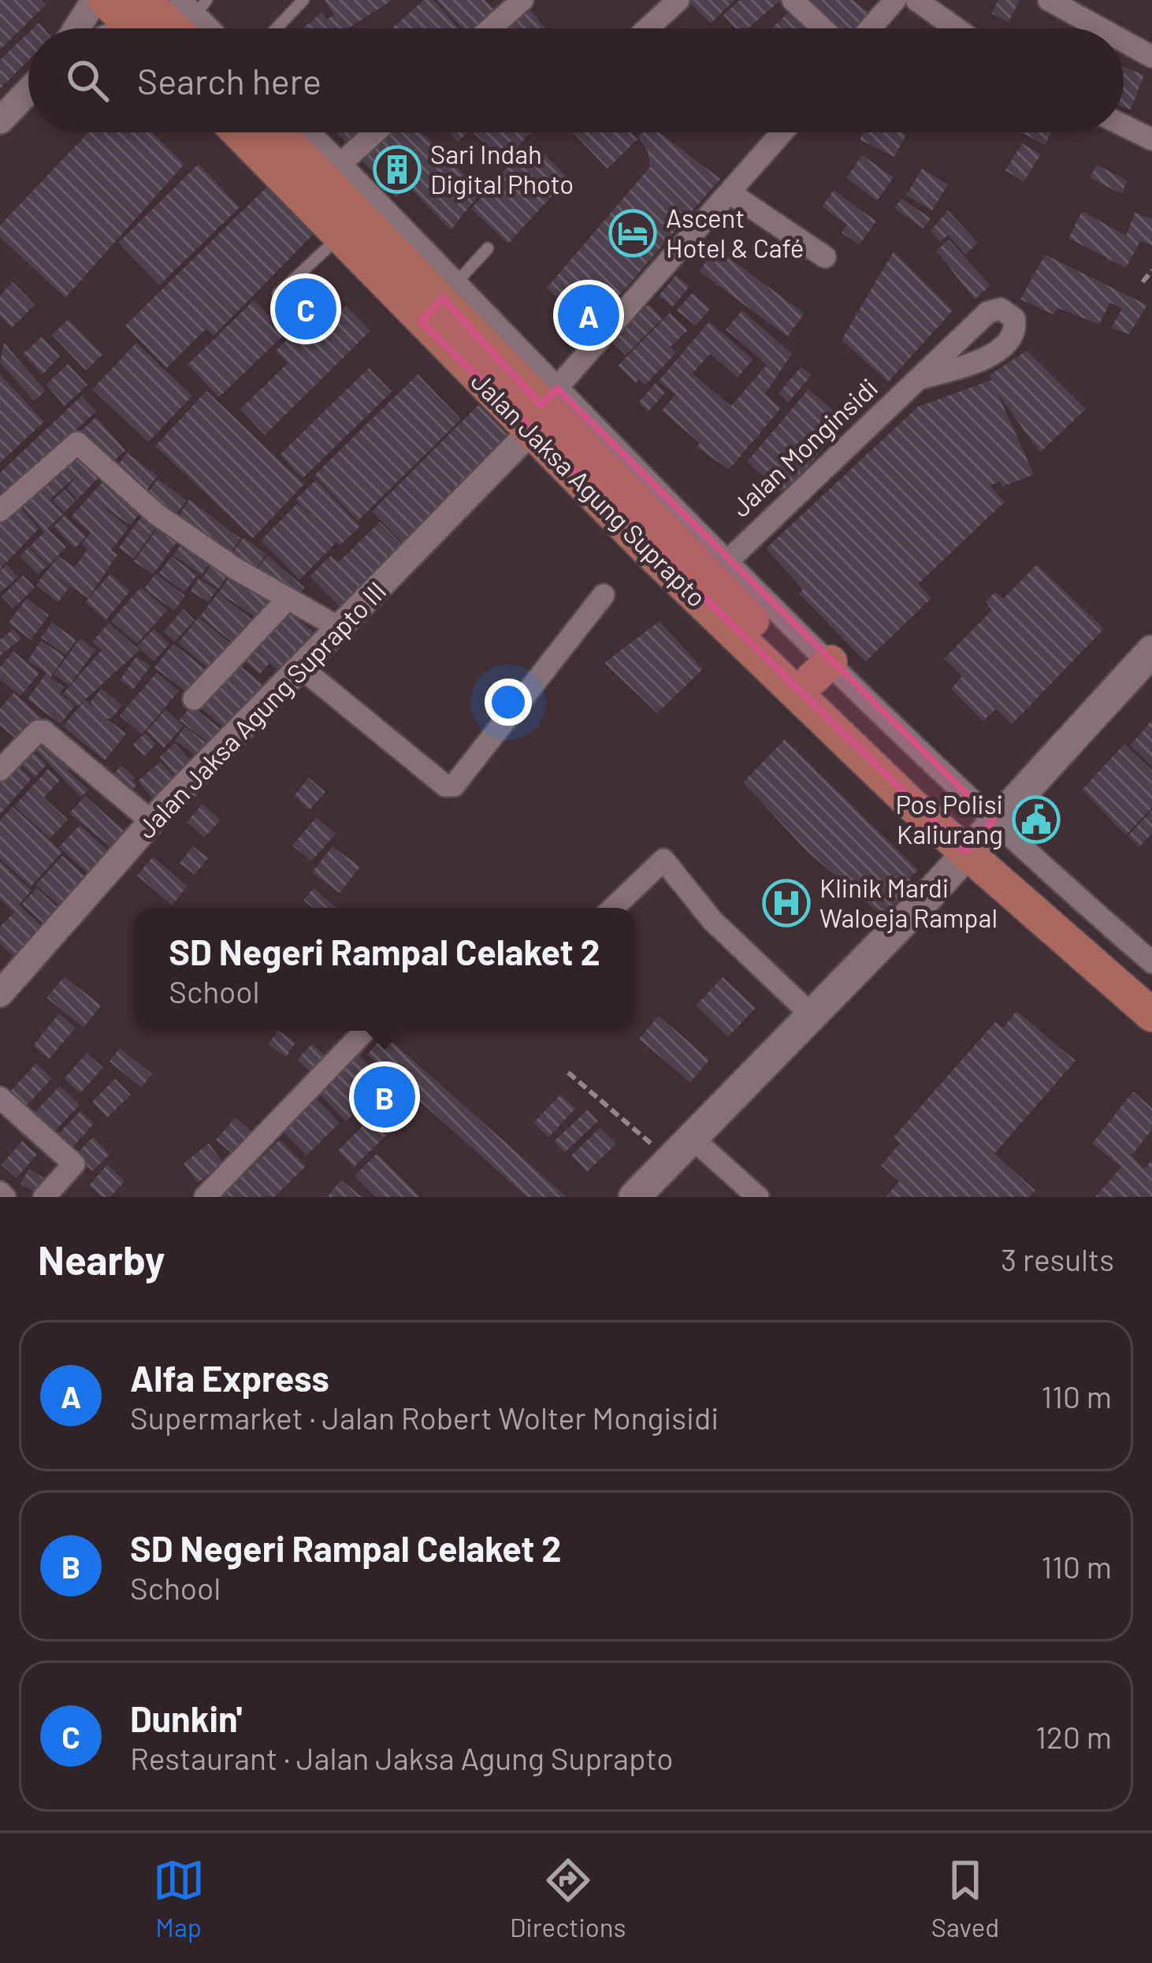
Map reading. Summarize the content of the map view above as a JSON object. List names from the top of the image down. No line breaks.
{"streets":{"main road":["Jalan Jaksa Agung Suprapto"],"street":["Jalan Monginsidi","Jalan Jaksa Agung Suprapto III"]},"crossings":[["Jalan Monginsidi","Jalan Jaksa Agung Suprapto"],["Jalan Jaksa Agung Suprapto","Jalan Jaksa Agung Suprapto III"]],"places":{"building":["Sari Indah Digital Photo"],"hotel":["Ascent Hotel & Café"],"public building":["Pos Polisi Kaliurang"],"hospital":["Klinik Mardi Waloeja Rampal"]},"page":{"search":"Search here","pins":["C","A","B"],"popup":["SD Negeri Rampal Celaket 2","School"],"heading":["Nearby","3 results"],"list":[{"mark":"A","name":"Alfa Express","note":"Supermarket · Jalan Robert Wolter Mongisidi","value":"110 m"},{"mark":"B","name":"SD Negeri Rampal Celaket 2","note":"School","value":"110 m"},{"mark":"C","name":"Dunkin'","note":"Restaurant · Jalan Jaksa Agung Suprapto","value":"120 m"}],"nav":["Map","Directions","Saved"]}}
